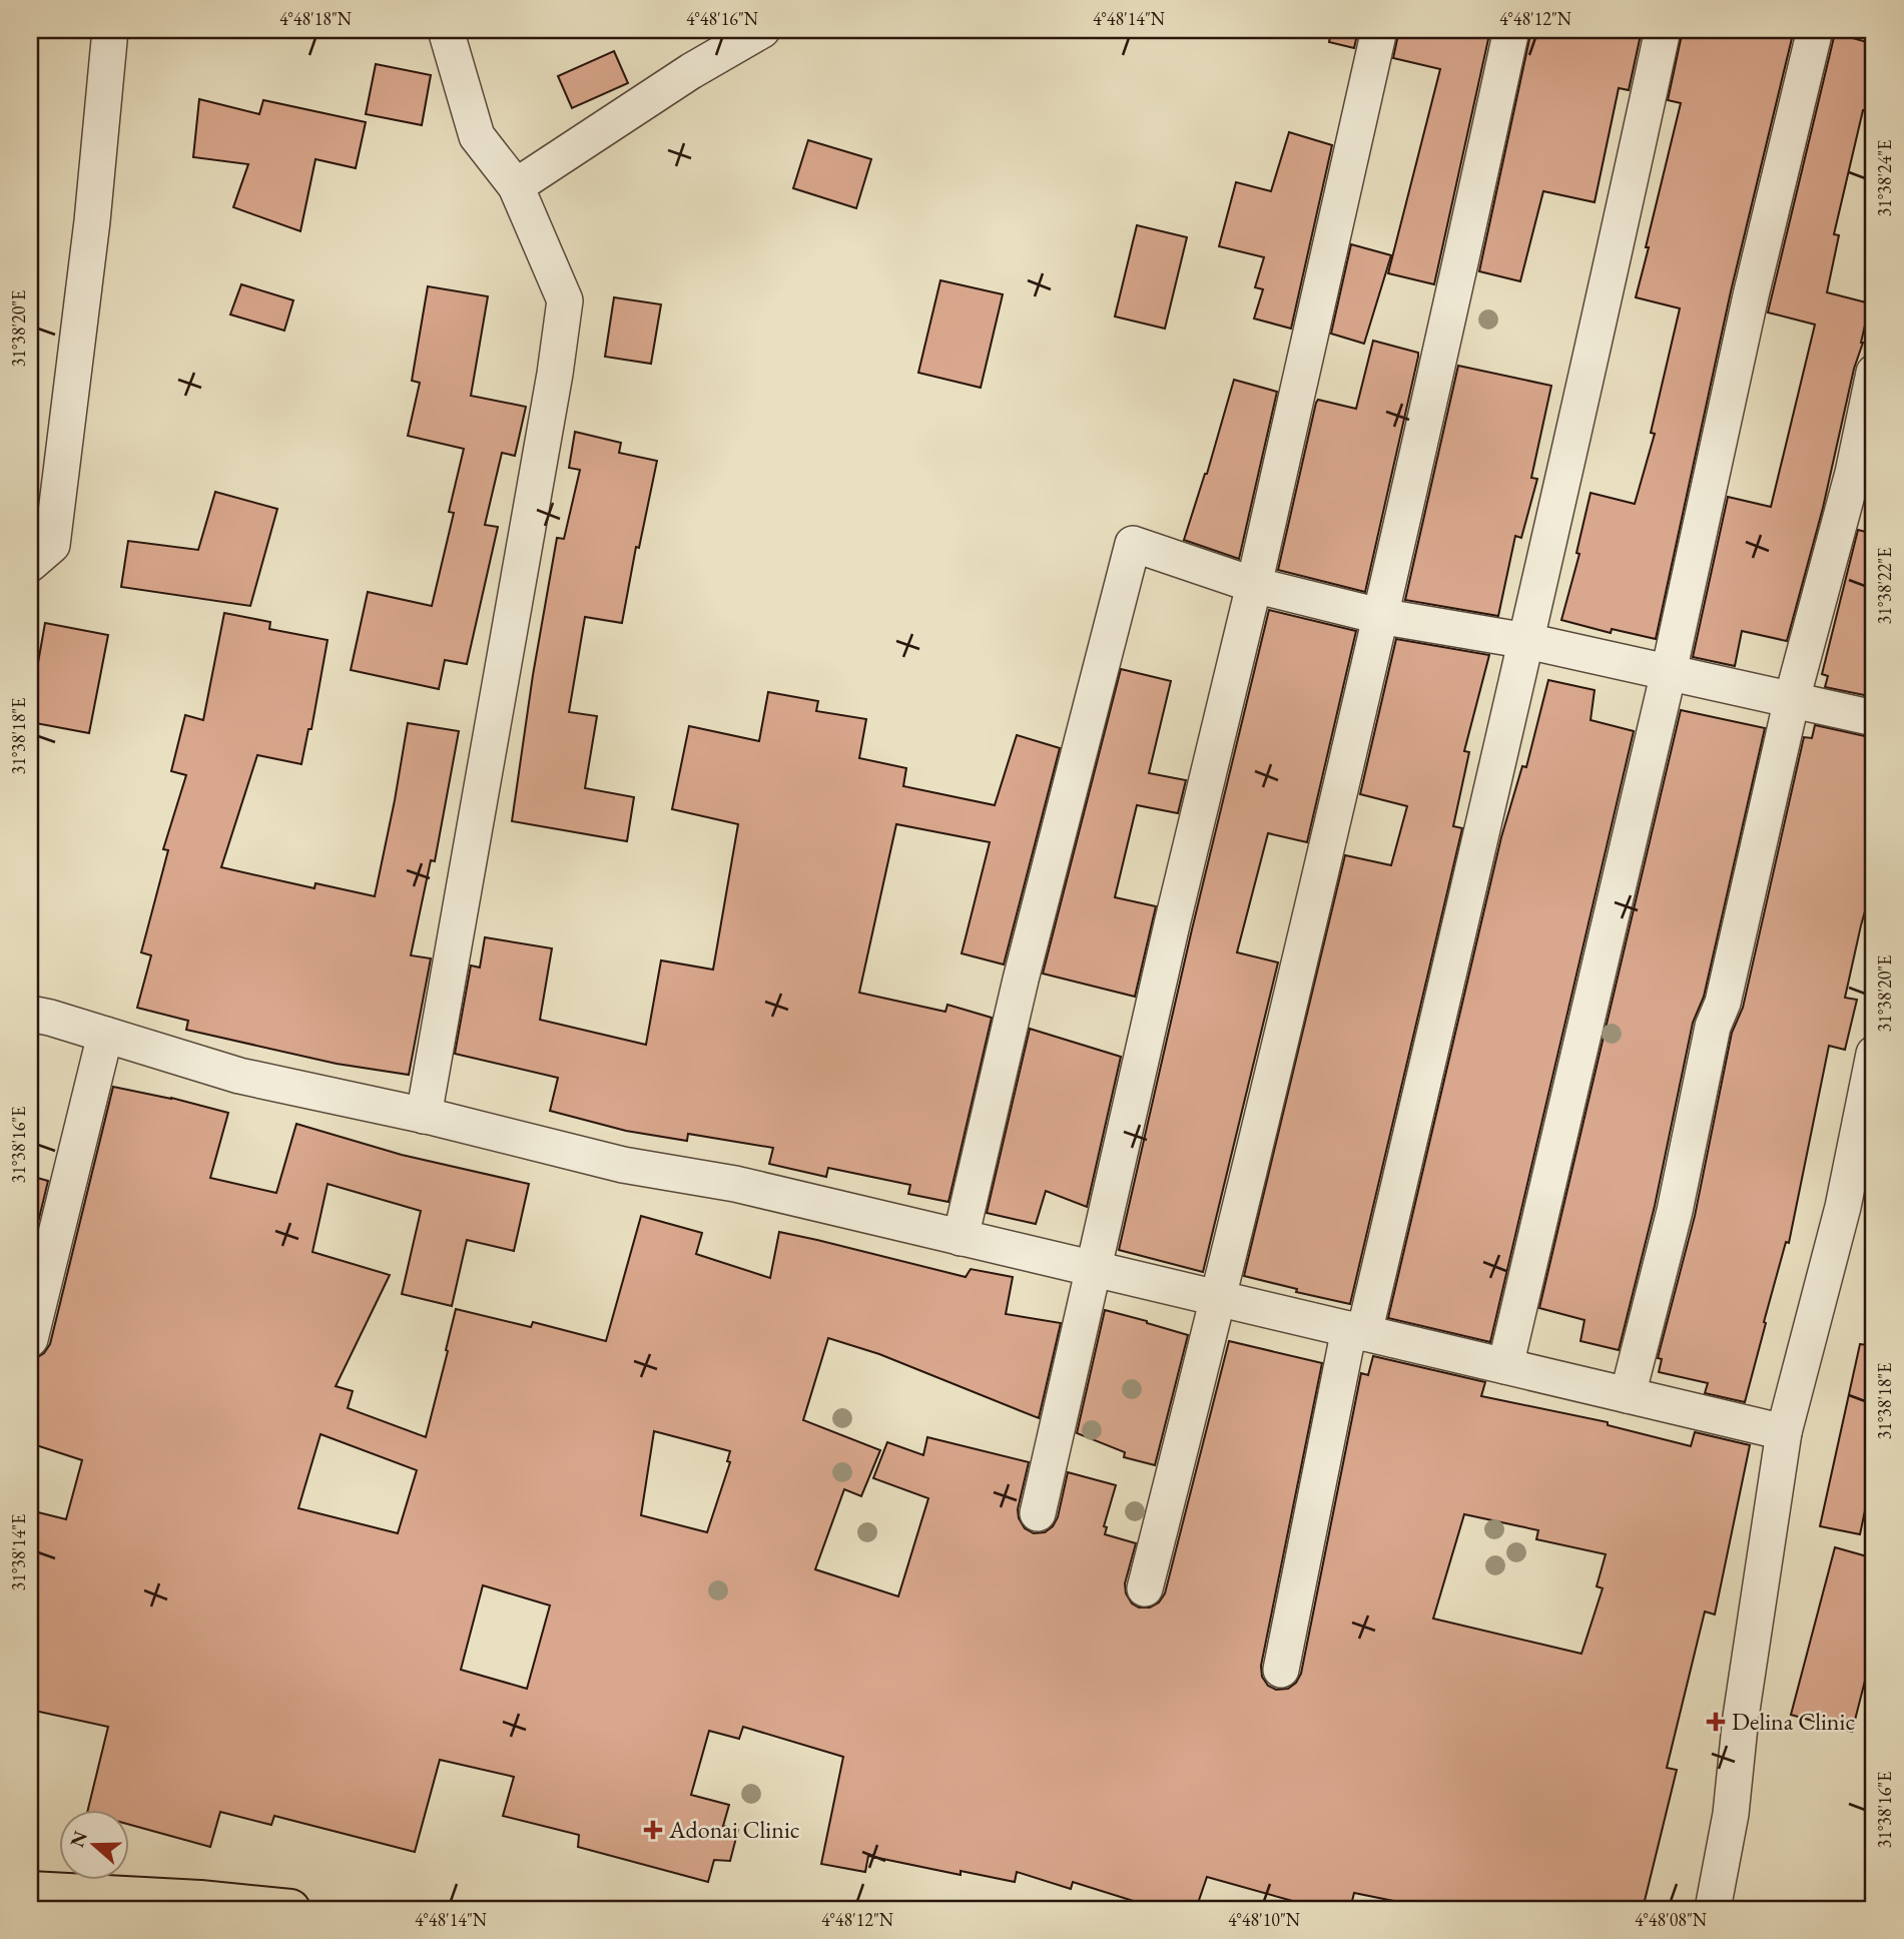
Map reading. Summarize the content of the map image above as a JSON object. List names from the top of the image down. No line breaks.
{"places":{"health":["Delina Clinic","Adonai Clinic"]},"north":"left","coordinates":["4°48'18\"N","4°48'16\"N","4°48'14\"N","4°48'12\"N","31°38'24\"E","31°38'20\"E","31°38'22\"E","31°38'18\"E","31°38'16\"E","31°38'14\"E","4°48'10\"N","4°48'08\"N"]}
